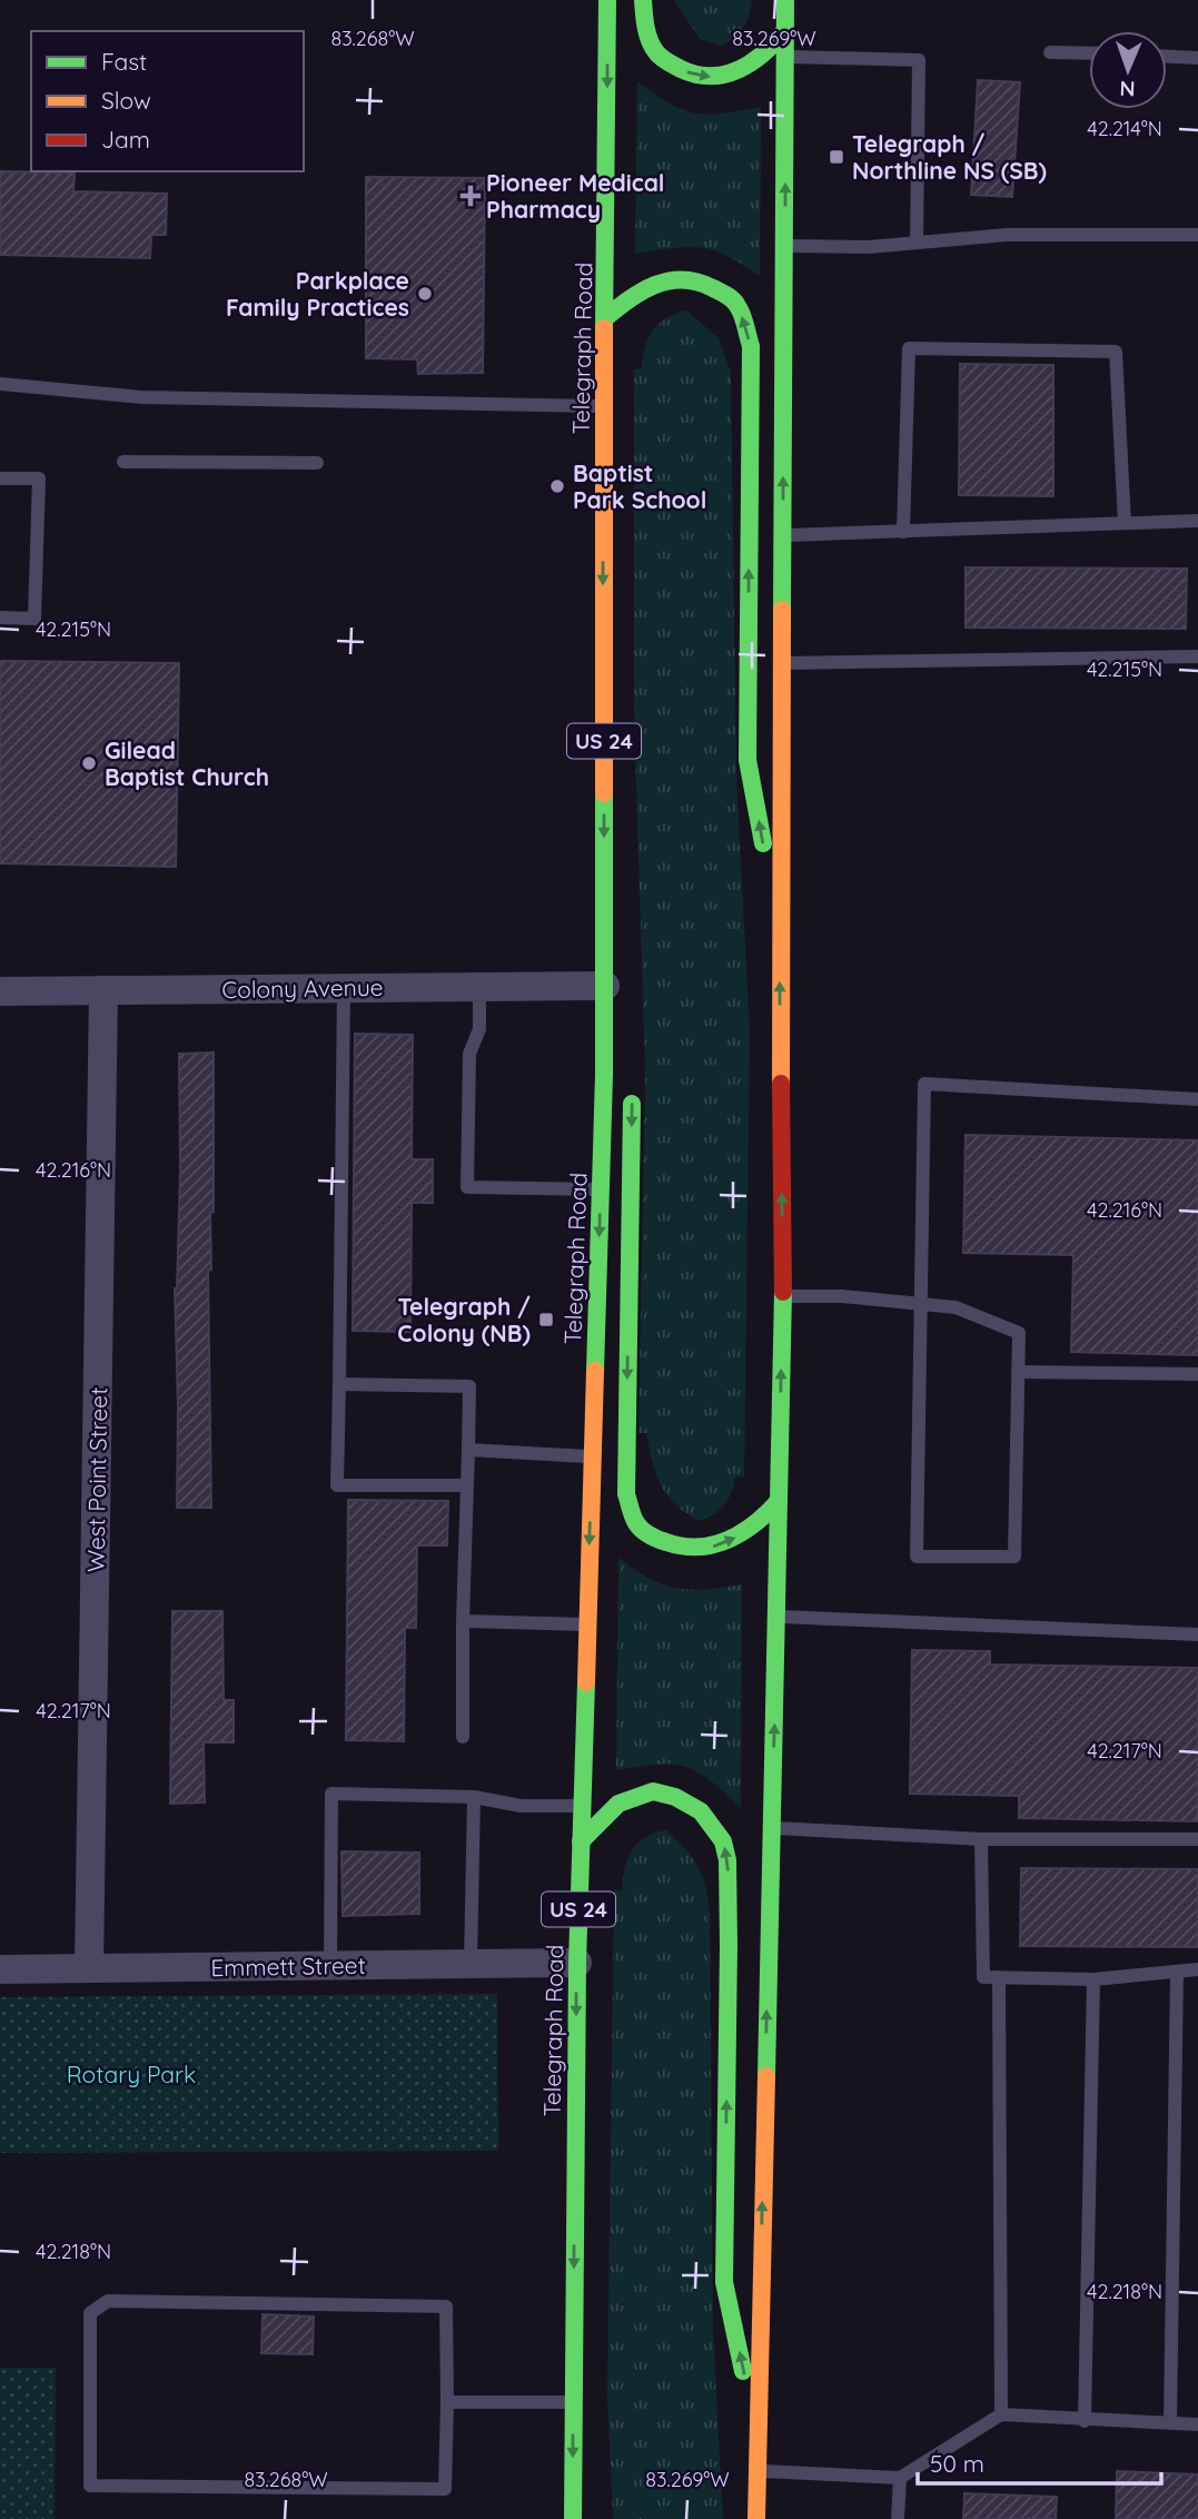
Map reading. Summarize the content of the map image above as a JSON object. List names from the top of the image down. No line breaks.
{"streets":{"main road":["Telegraph Road","US 24"],"street":["Colony Avenue","West Point Street","Emmett Street"]},"crossings":[["Telegraph Road","Colony Avenue"],["Telegraph Road","Emmett Street"],["Colony Avenue","West Point Street"],["West Point Street","Emmett Street"]],"one_way":["Telegraph Road"],"parks":["Rotary Park"],"places":{"transit":["Telegraph / Northline NS (SB)","Telegraph / Colony (NB)"],"health":["Pioneer Medical Pharmacy"],"other":["Parkplace Family Practices","Baptist Park School","Gilead Baptist Church"]},"legend":["Fast","Slow","Jam"],"scale_bar":"50 m","north":"bottom","coordinates":["83.268°W","83.269°W","42.214°N","42.215°N","42.216°N","42.217°N","42.218°N"]}
